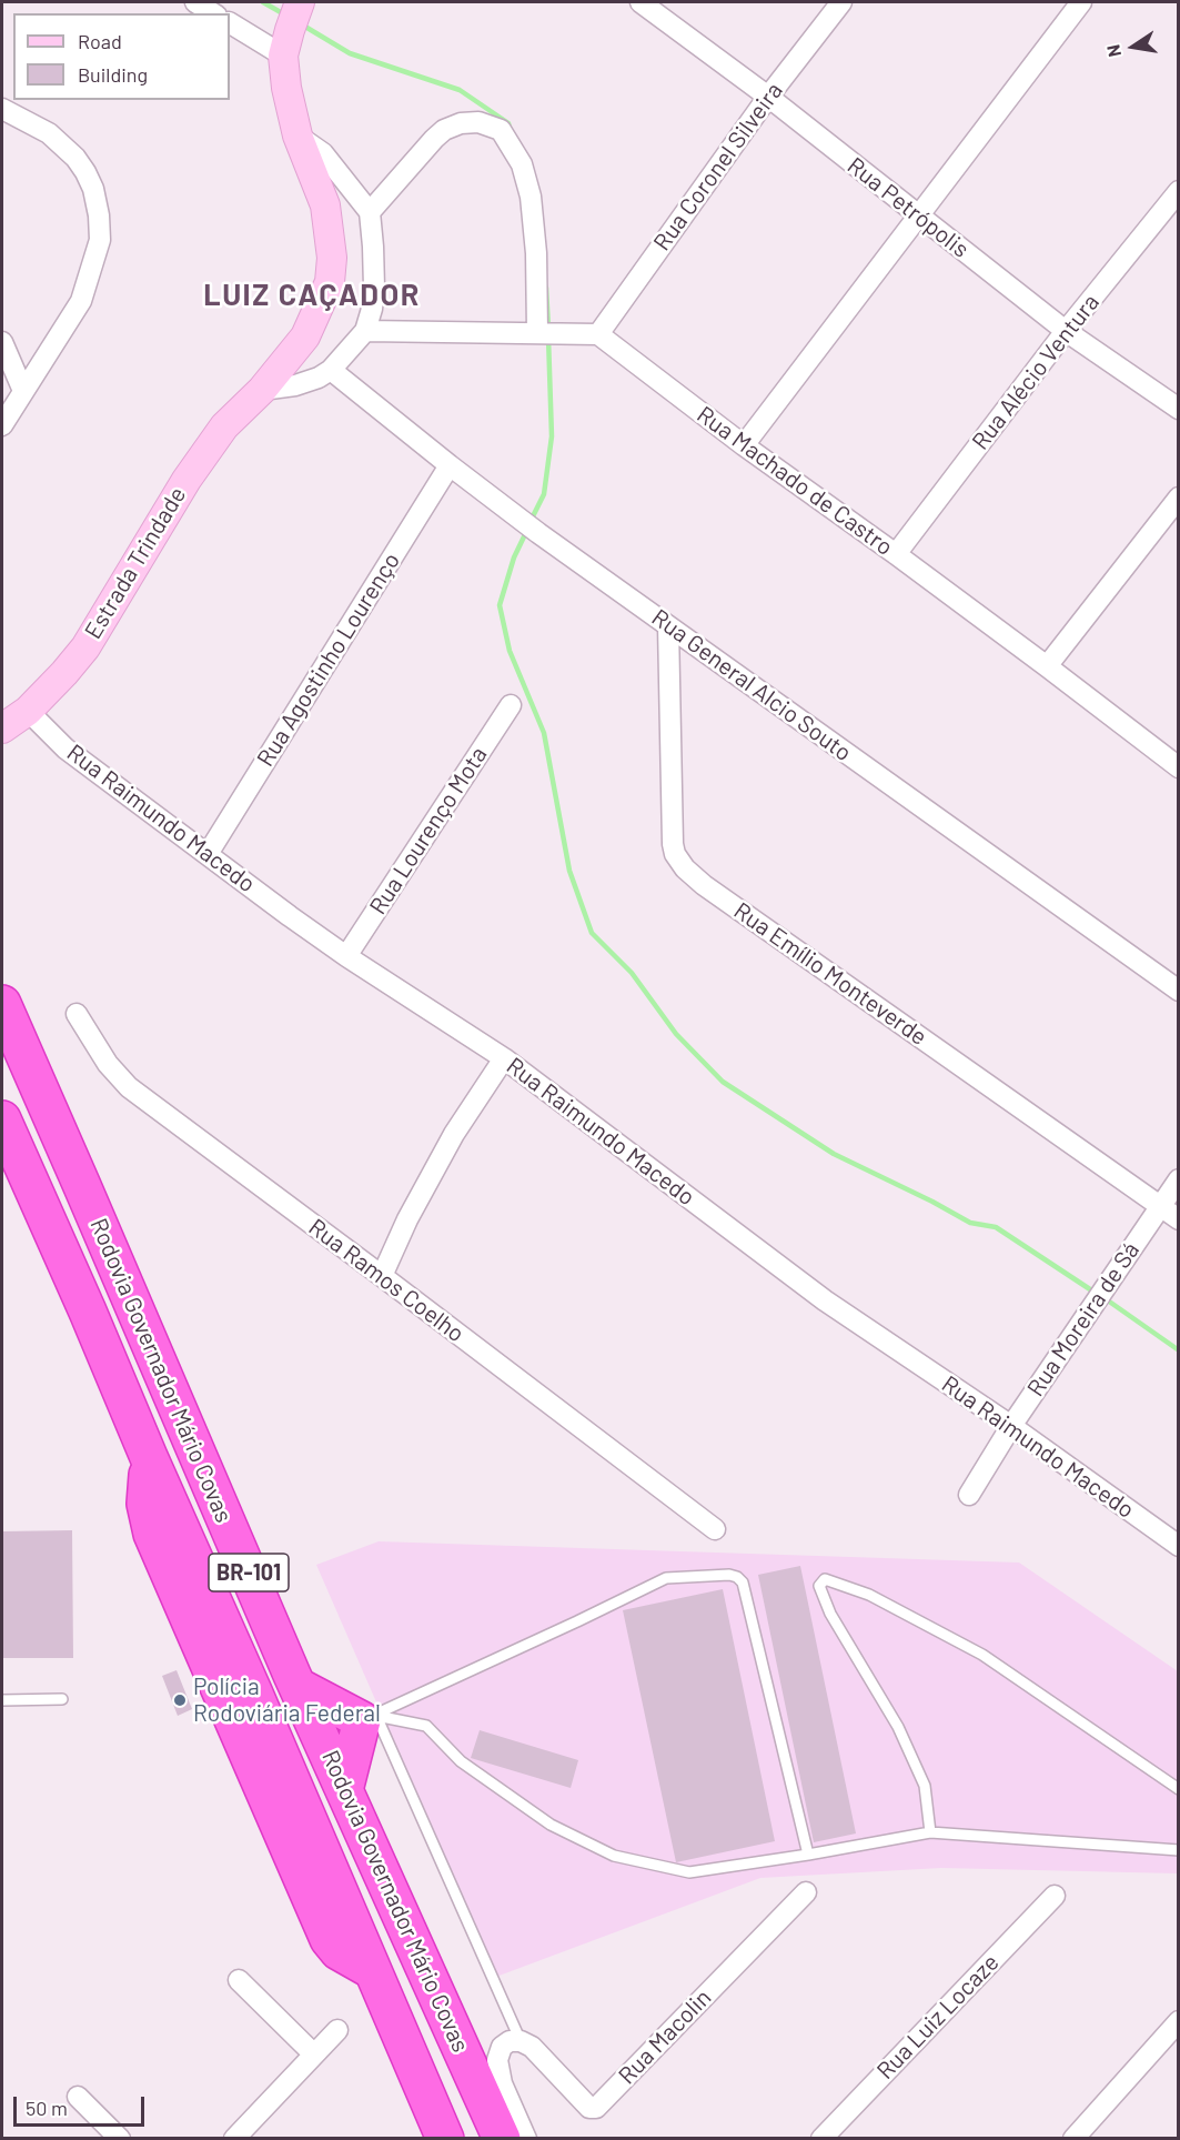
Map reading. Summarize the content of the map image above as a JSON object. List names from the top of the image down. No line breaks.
{"streets":{"highway":["Rodovia Governador Mário Covas","BR-101"],"street":["Rua Coronel Silveira","Rua Petrópolis","Rua Alécio Ventura","Rua Machado de Castro","Estrada Trindade","Rua Agostinho Lourenço","Rua General Alcio Souto","Rua Raimundo Macedo","Rua Lourenço Mota","Rua Emílio Monteverde","Rua Ramos Coelho","Rua Moreira de Sá","Rua Luiz Locaze","Rua Macolin"]},"crossings":[["Rua Coronel Silveira","Rua Petrópolis"],["Rua Coronel Silveira","Rua Machado de Castro"],["Rua Petrópolis","Rua Alécio Ventura"],["Rua Alécio Ventura","Rua Machado de Castro"],["Estrada Trindade","Rua Raimundo Macedo"],["Rua Agostinho Lourenço","Rua General Alcio Souto"],["Rua Agostinho Lourenço","Rua Raimundo Macedo"],["Rua General Alcio Souto","Rua Emílio Monteverde"],["Rua Raimundo Macedo","Rua Lourenço Mota"],["Rua Raimundo Macedo","Rua Moreira de Sá"],["Rua Emílio Monteverde","Rua Moreira de Sá"]],"districts":["LUIZ CAÇADOR"],"places":["Polícia Rodoviária Federal"],"legend":["Road","Building"],"scale_bar":"50 m","north":"left"}
